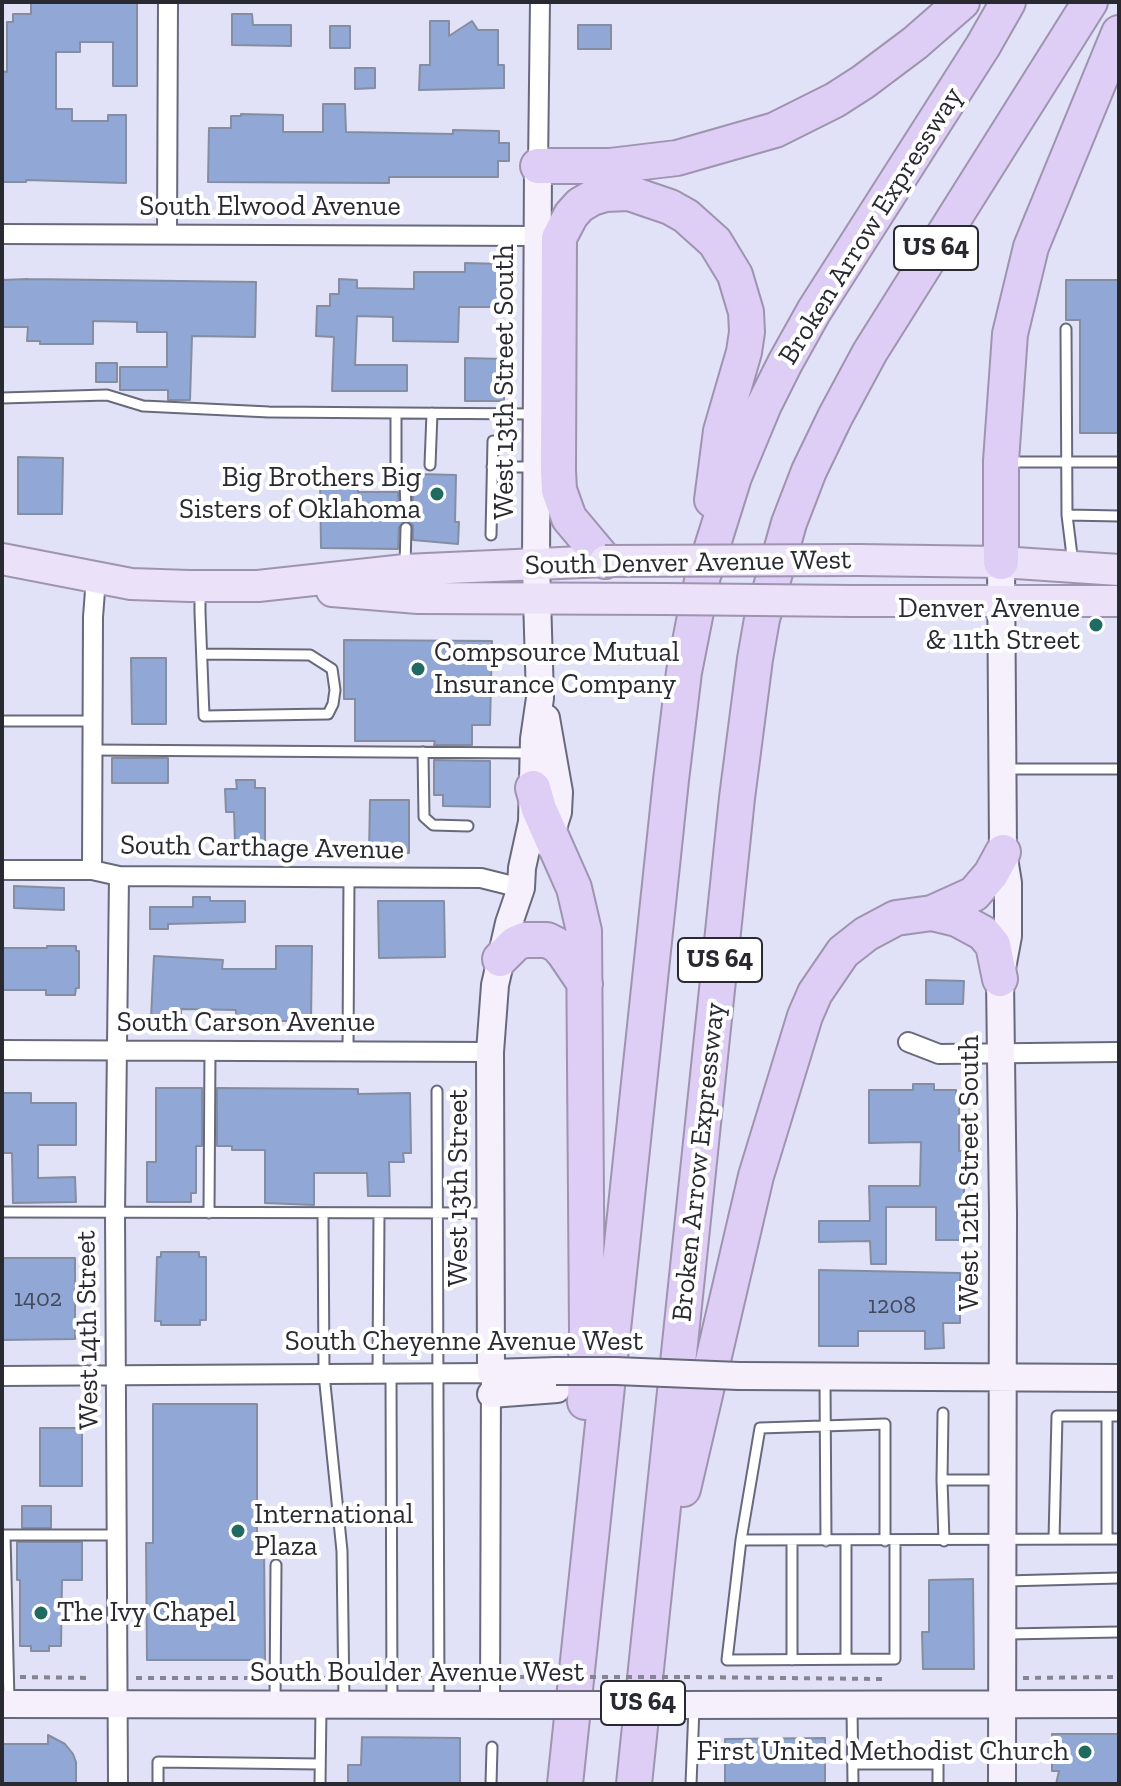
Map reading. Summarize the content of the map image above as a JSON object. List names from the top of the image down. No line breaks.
{"streets":{"highway":["Broken Arrow Expressway","US 64"],"main road":["South Denver Avenue West"],"street":["South Elwood Avenue","West 13th Street South","South Carthage Avenue","South Carson Avenue","West 12th Street South","West 13th Street","West 14th Street","South Cheyenne Avenue West","South Boulder Avenue West"]},"crossings":[["South Elwood Avenue","West 13th Street South"],["West 13th Street South","South Denver Avenue West"],["South Denver Avenue West","West 12th Street South"],["South Carthage Avenue","West 14th Street"],["South Carson Avenue","West 13th Street"],["South Carson Avenue","West 14th Street"],["West 12th Street South","South Cheyenne Avenue West"],["West 12th Street South","South Boulder Avenue West"],["West 13th Street","South Cheyenne Avenue West"],["West 13th Street","South Boulder Avenue West"],["West 14th Street","South Cheyenne Avenue West"],["West 14th Street","South Boulder Avenue West"]],"places":["Big Brothers Big Sisters of Oklahoma","Denver Avenue & 11th Street","Compsource Mutual Insurance Company","International Plaza","The Ivy Chapel","First United Methodist Church"],"house_numbers":["1402","1208"]}
